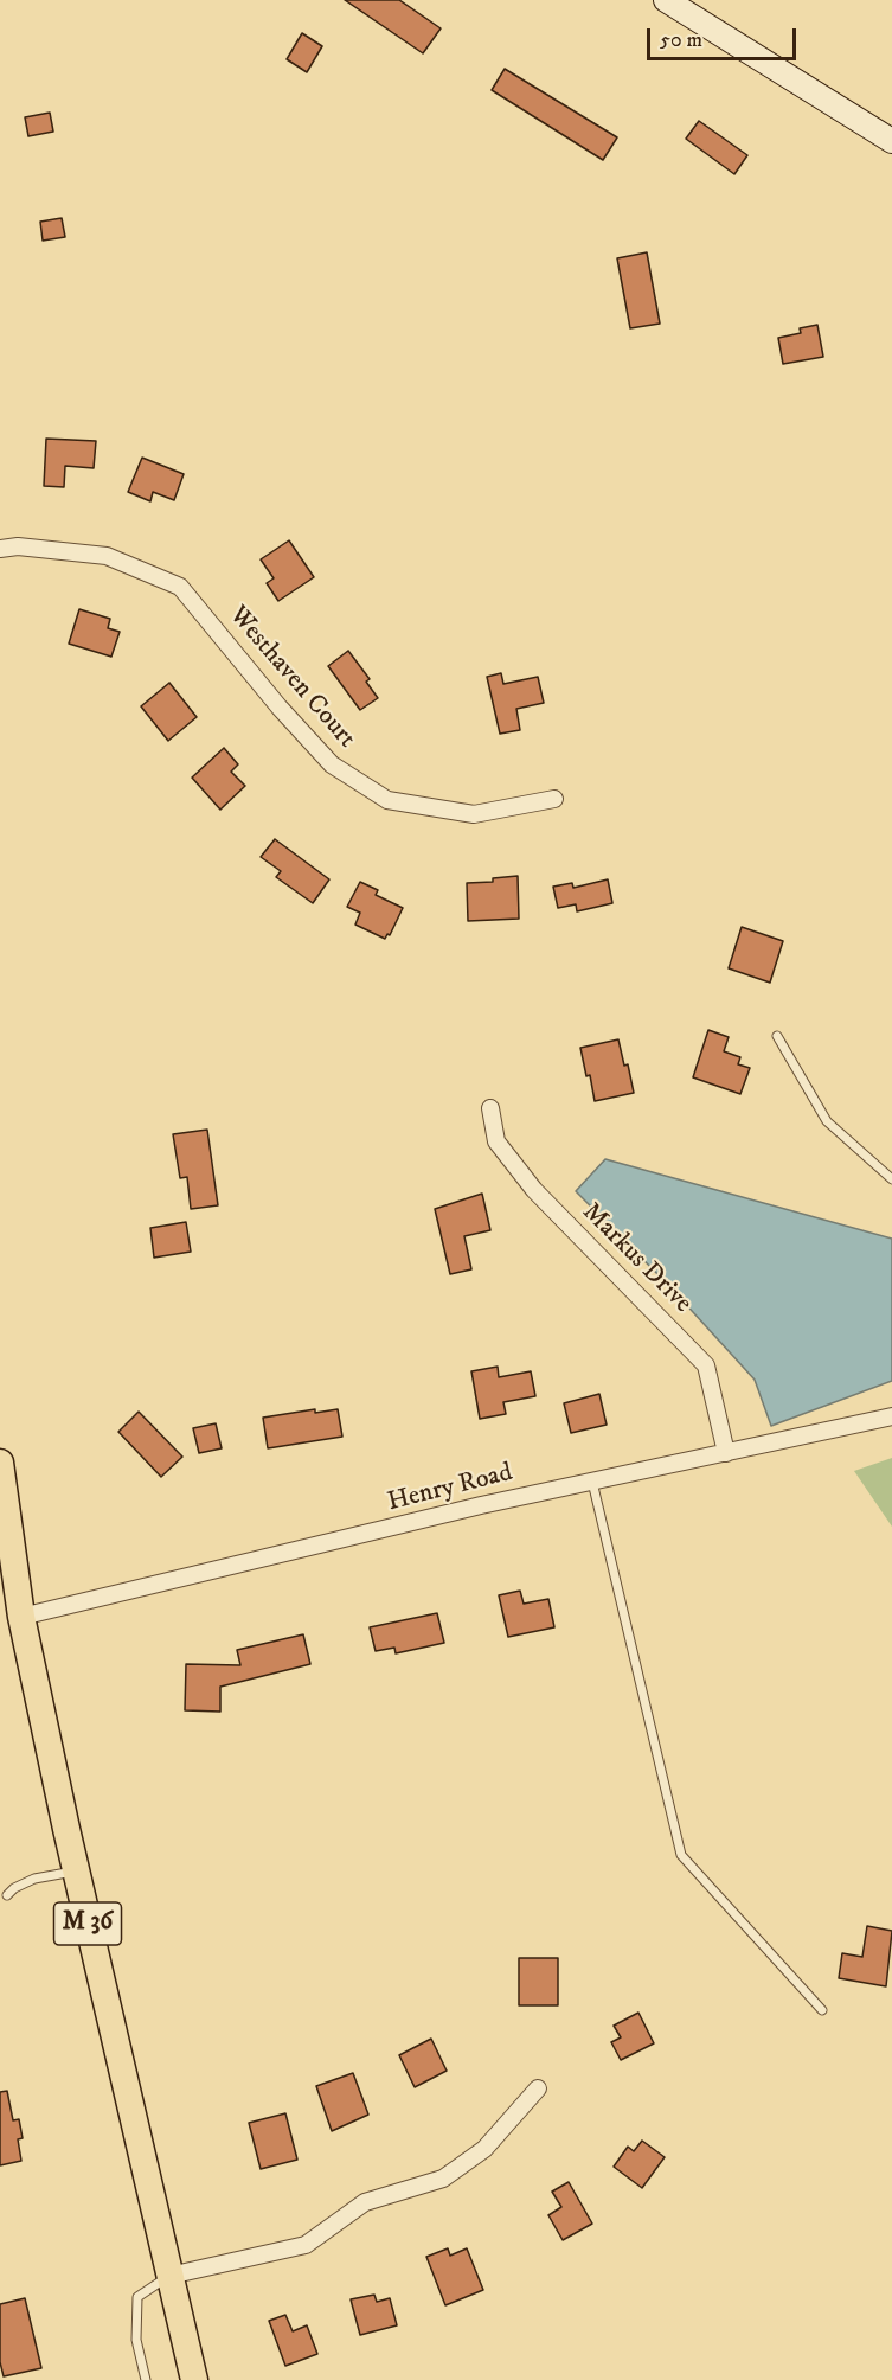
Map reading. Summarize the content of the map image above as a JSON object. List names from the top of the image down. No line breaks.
{"streets":{"main road":["M 36"],"street":["Westhaven Court","Markus Drive","Henry Road"]},"crossings":[["Markus Drive","Henry Road"],["Henry Road","M 36"]],"scale_bar":"50 m"}
